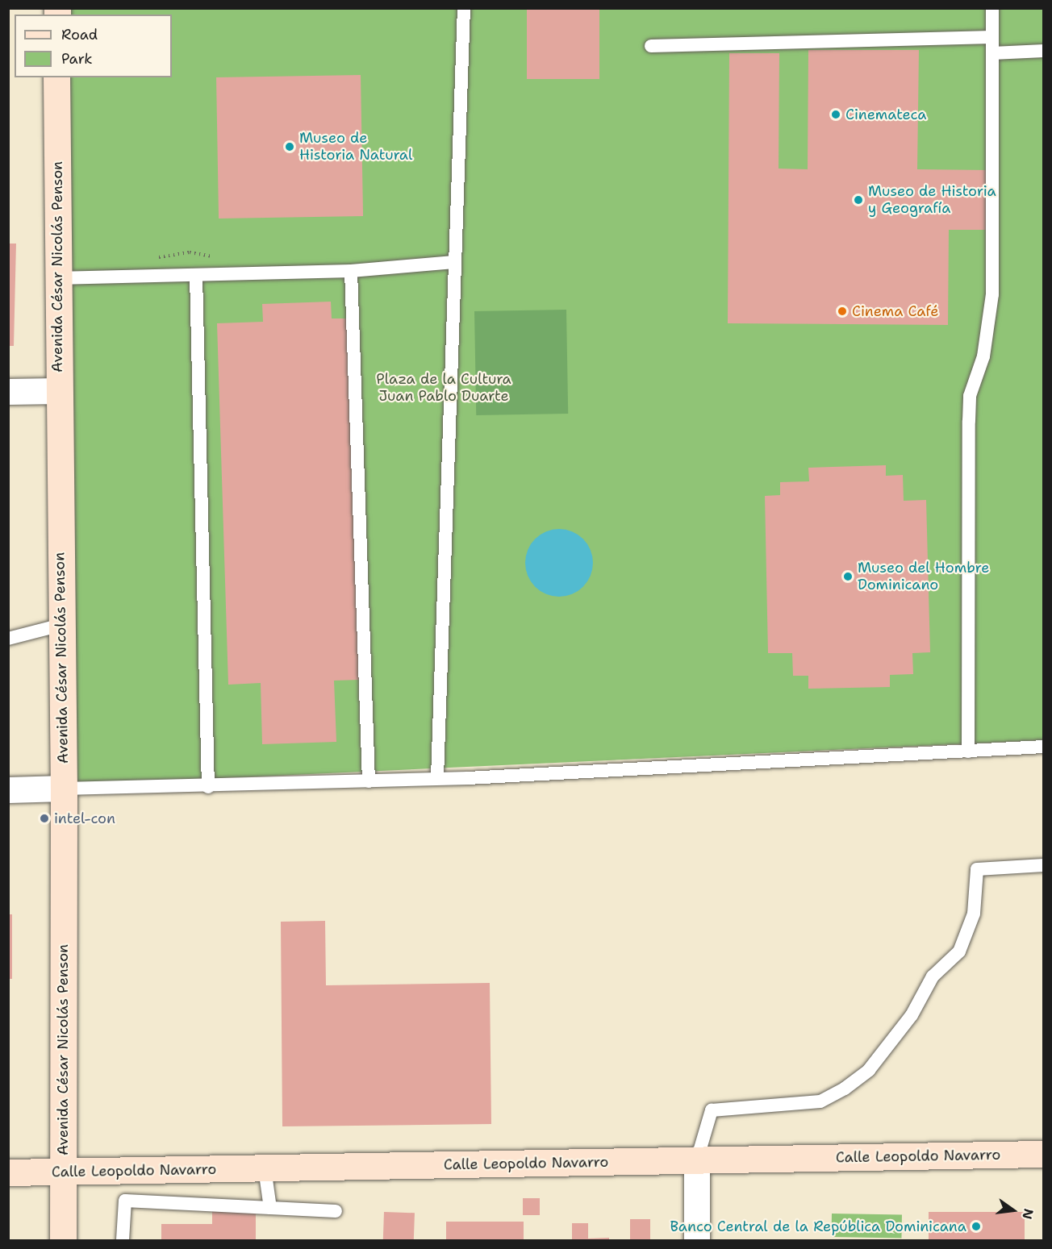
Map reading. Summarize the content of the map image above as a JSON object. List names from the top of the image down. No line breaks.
{"streets":{"main road":["Avenida César Nicolás Penson","Calle Leopoldo Navarro"]},"crossings":[["Avenida César Nicolás Penson","Calle Leopoldo Navarro"]],"parks":["Plaza de la Cultura Juan Pablo Duarte"],"places":["Cinemateca","Museo de Historia Natural","Museo de Historia y Geografía","Cinema Café","Museo del Hombre Dominicano","intel-con","Banco Central de la República Dominicana"],"legend":["Road","Park"],"north":"right"}
